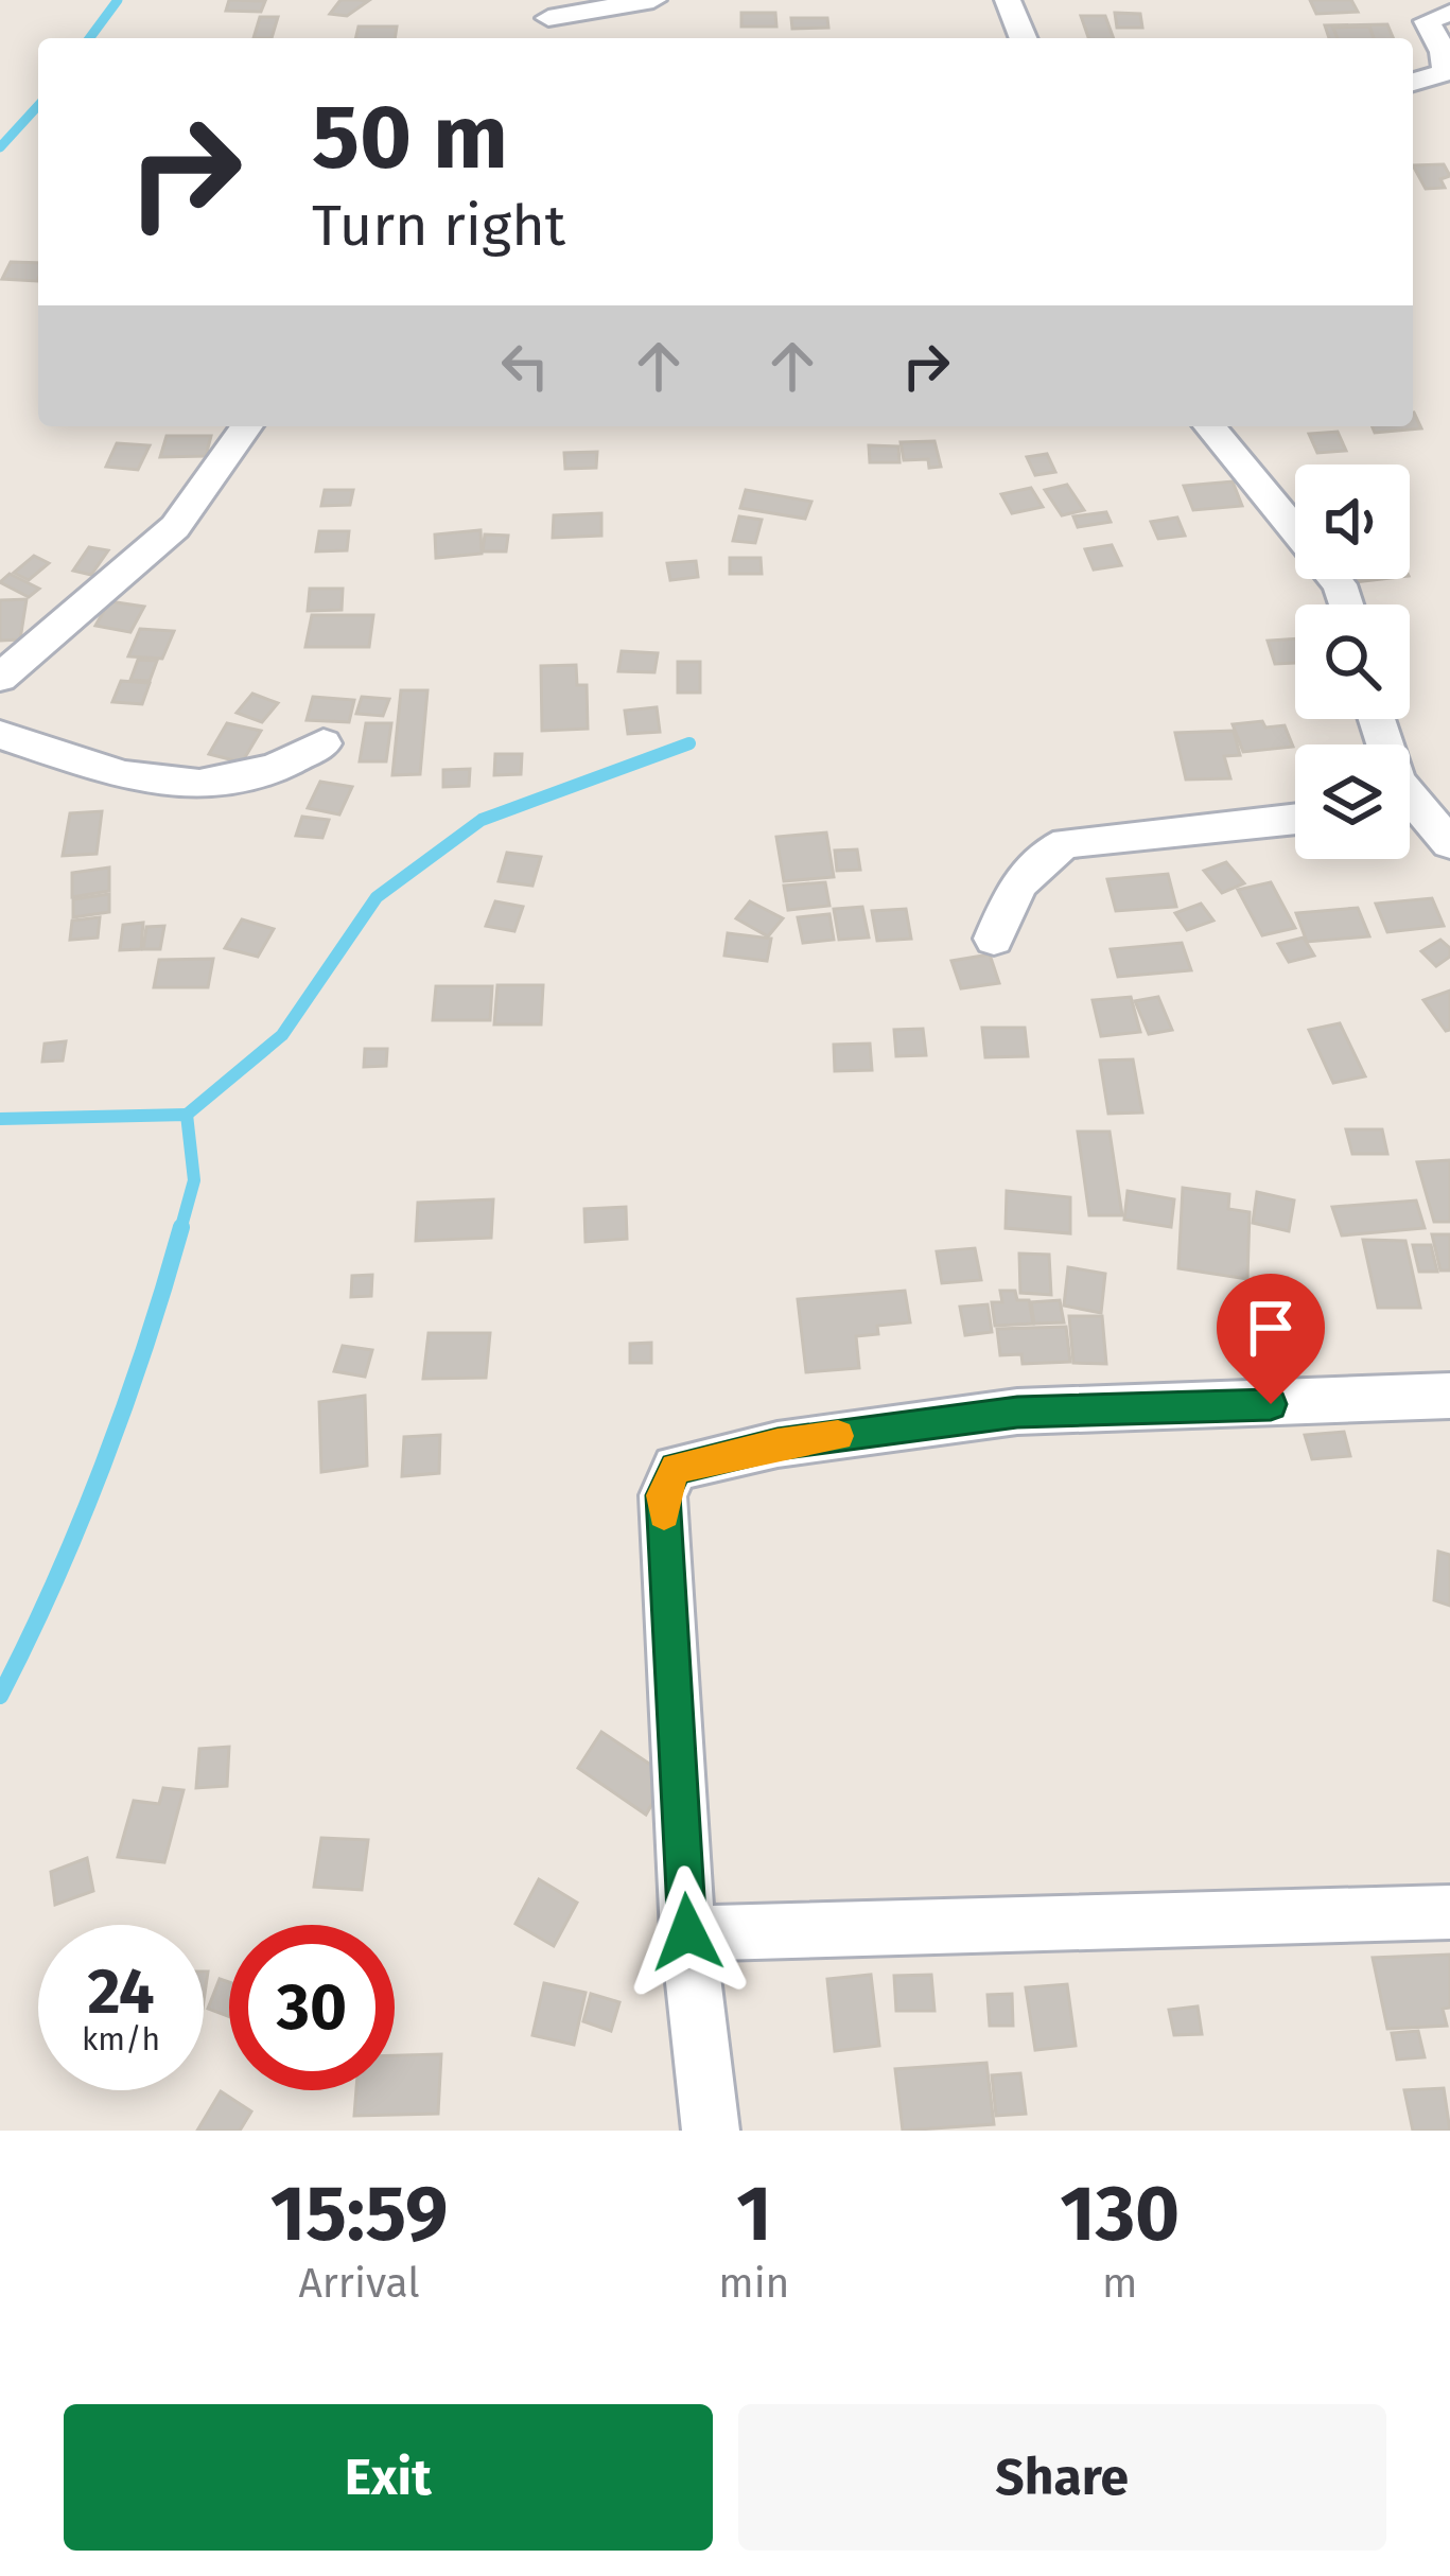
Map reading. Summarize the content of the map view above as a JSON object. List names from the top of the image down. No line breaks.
{"page":{"turn":["50 m","Turn right"],"speed":"24 km/h","limit":"30","eta":["15:59","Arrival","1","min","130","m"],"buttons":["Exit","Share"]}}
